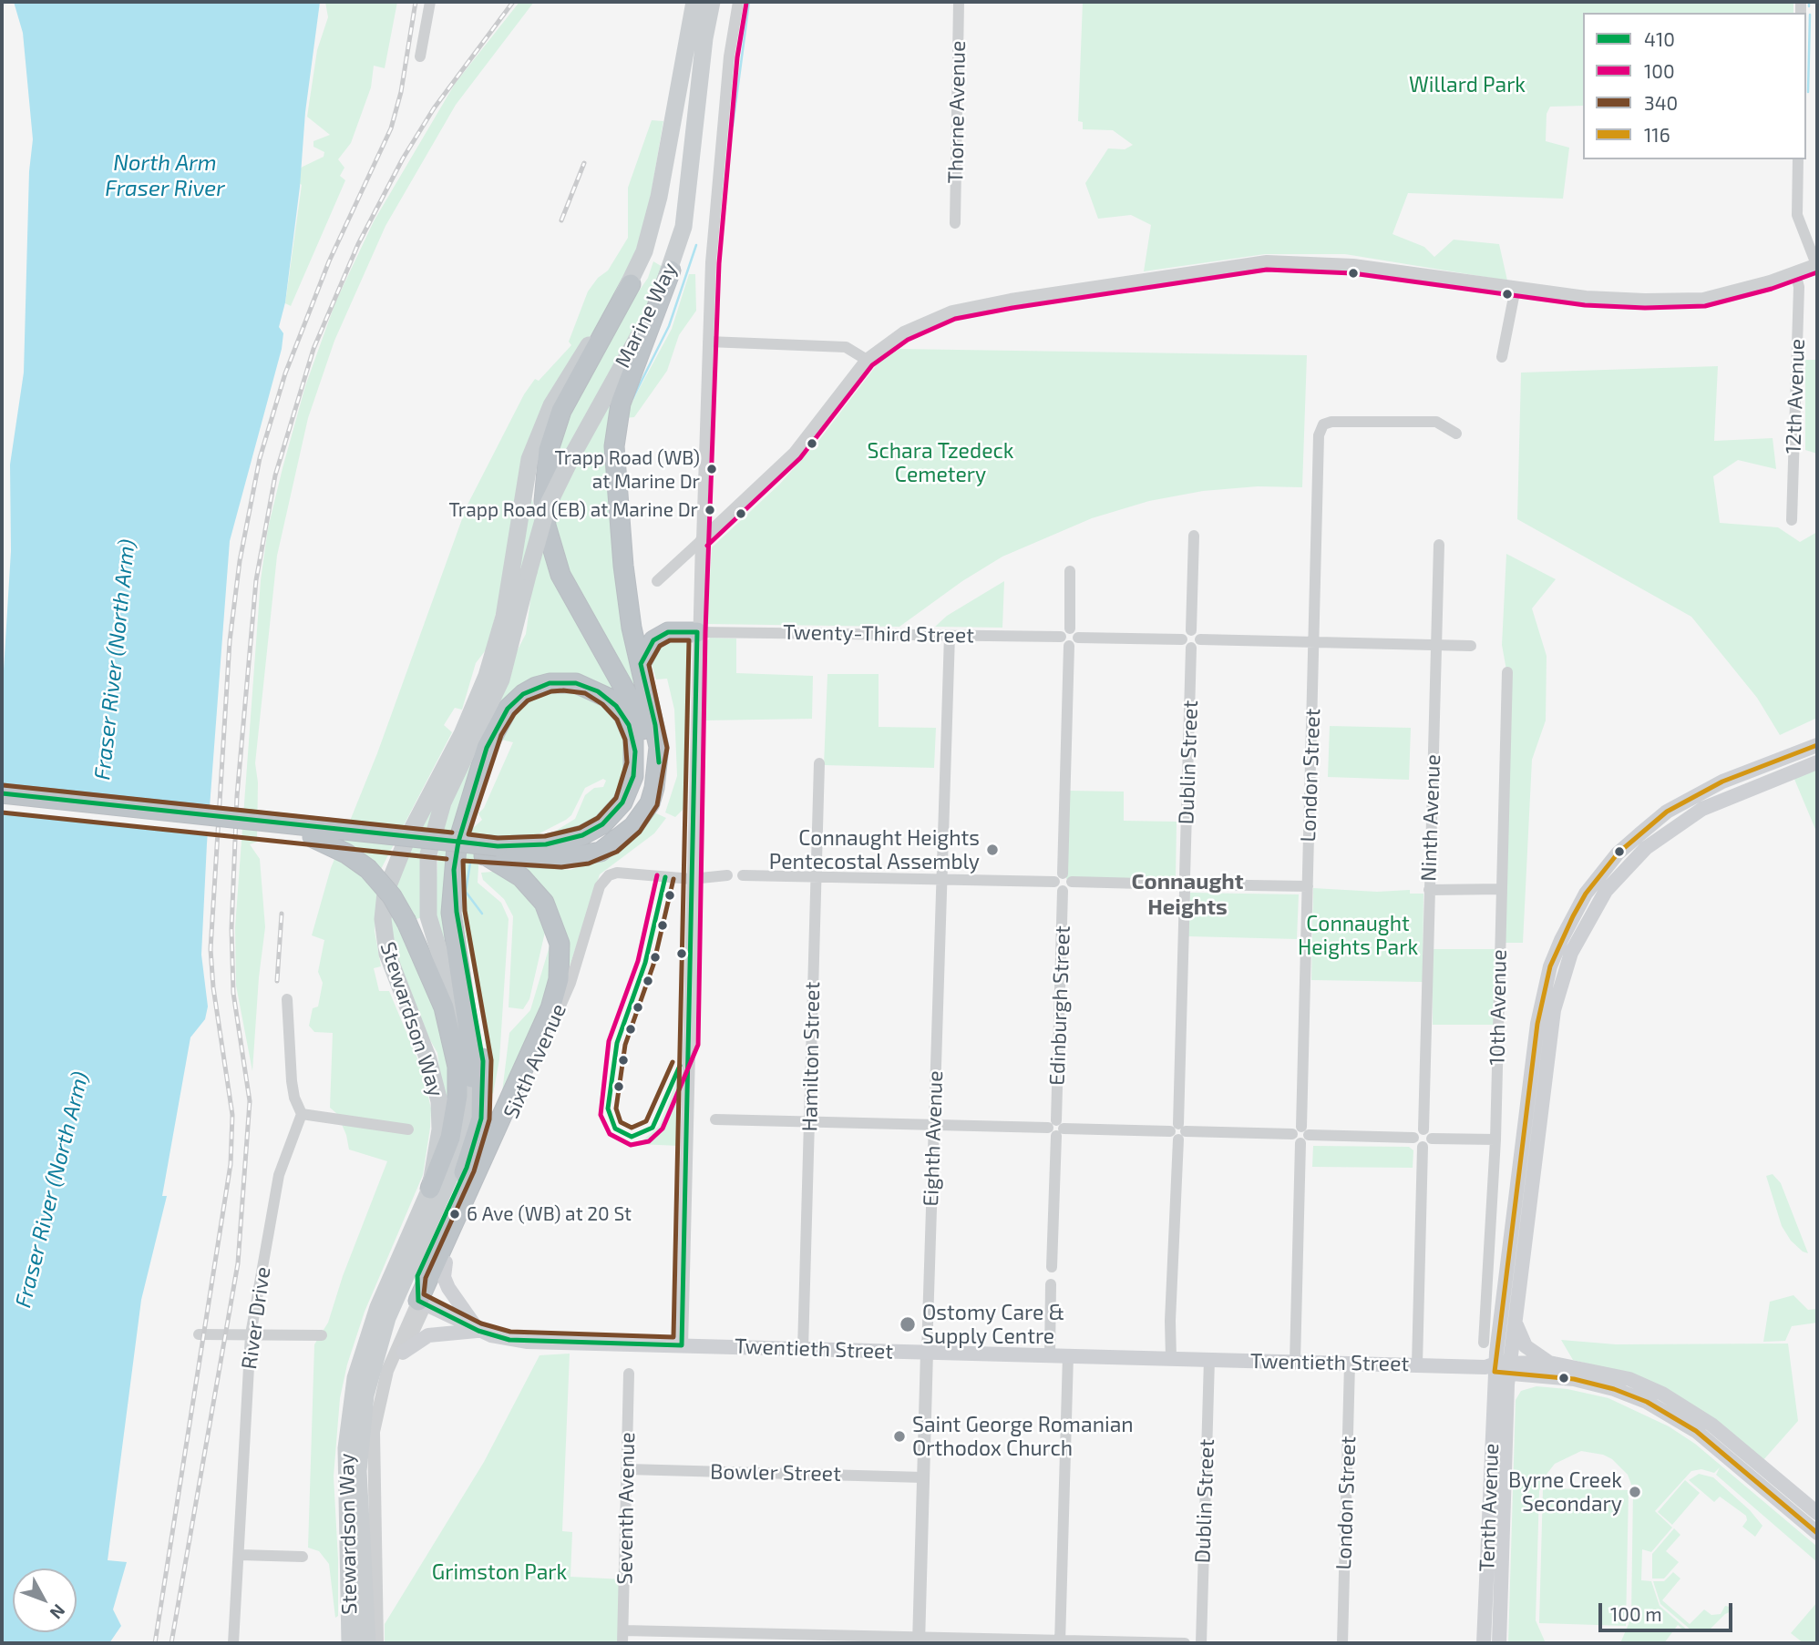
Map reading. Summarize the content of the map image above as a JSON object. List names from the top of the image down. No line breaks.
{"streets":{"main road":["Marine Way","Stewardson Way","Twentieth Street","Tenth Avenue"],"street":["Thorne Avenue","12th Avenue","Twenty-Third Street","Dublin Street","London Street","Ninth Avenue","Edinburgh Street","10th Avenue","Hamilton Street","Sixth Avenue","Eighth Avenue","River Drive","Bowler Street","Seventh Avenue"]},"crossings":[["Marine Way","Stewardson Way"],["Twenty-Third Street","Dublin Street"],["Twenty-Third Street","London Street"],["Twenty-Third Street","Ninth Avenue"],["Twenty-Third Street","Edinburgh Street"],["Twenty-Third Street","Eighth Avenue"],["Dublin Street","Twentieth Street"],["London Street","Twentieth Street"],["Hamilton Street","Twentieth Street"],["Sixth Avenue","Twentieth Street"],["Eighth Avenue","Twentieth Street"],["Eighth Avenue","Bowler Street"],["Twentieth Street","Tenth Avenue"],["Bowler Street","Seventh Avenue"]],"districts":["Connaught Heights"],"water":["North Arm Fraser River","Fraser River (North Arm)"],"parks":["Willard Park","Schara Tzedeck Cemetery","Connaught Heights Park","Grimston Park"],"places":["Trapp Road (WB) at Marine Dr","Trapp Road (EB) at Marine Dr","Connaught Heights Pentecostal Assembly","6 Ave (WB) at 20 St","Ostomy Care & Supply Centre","Saint George Romanian Orthodox Church","Byrne Creek Secondary"],"lines":["transit line 100","transit line 410","transit line 340","transit line 116"],"legend":["410","100","340","116"],"scale_bar":"100 m","north":"bottom right"}
